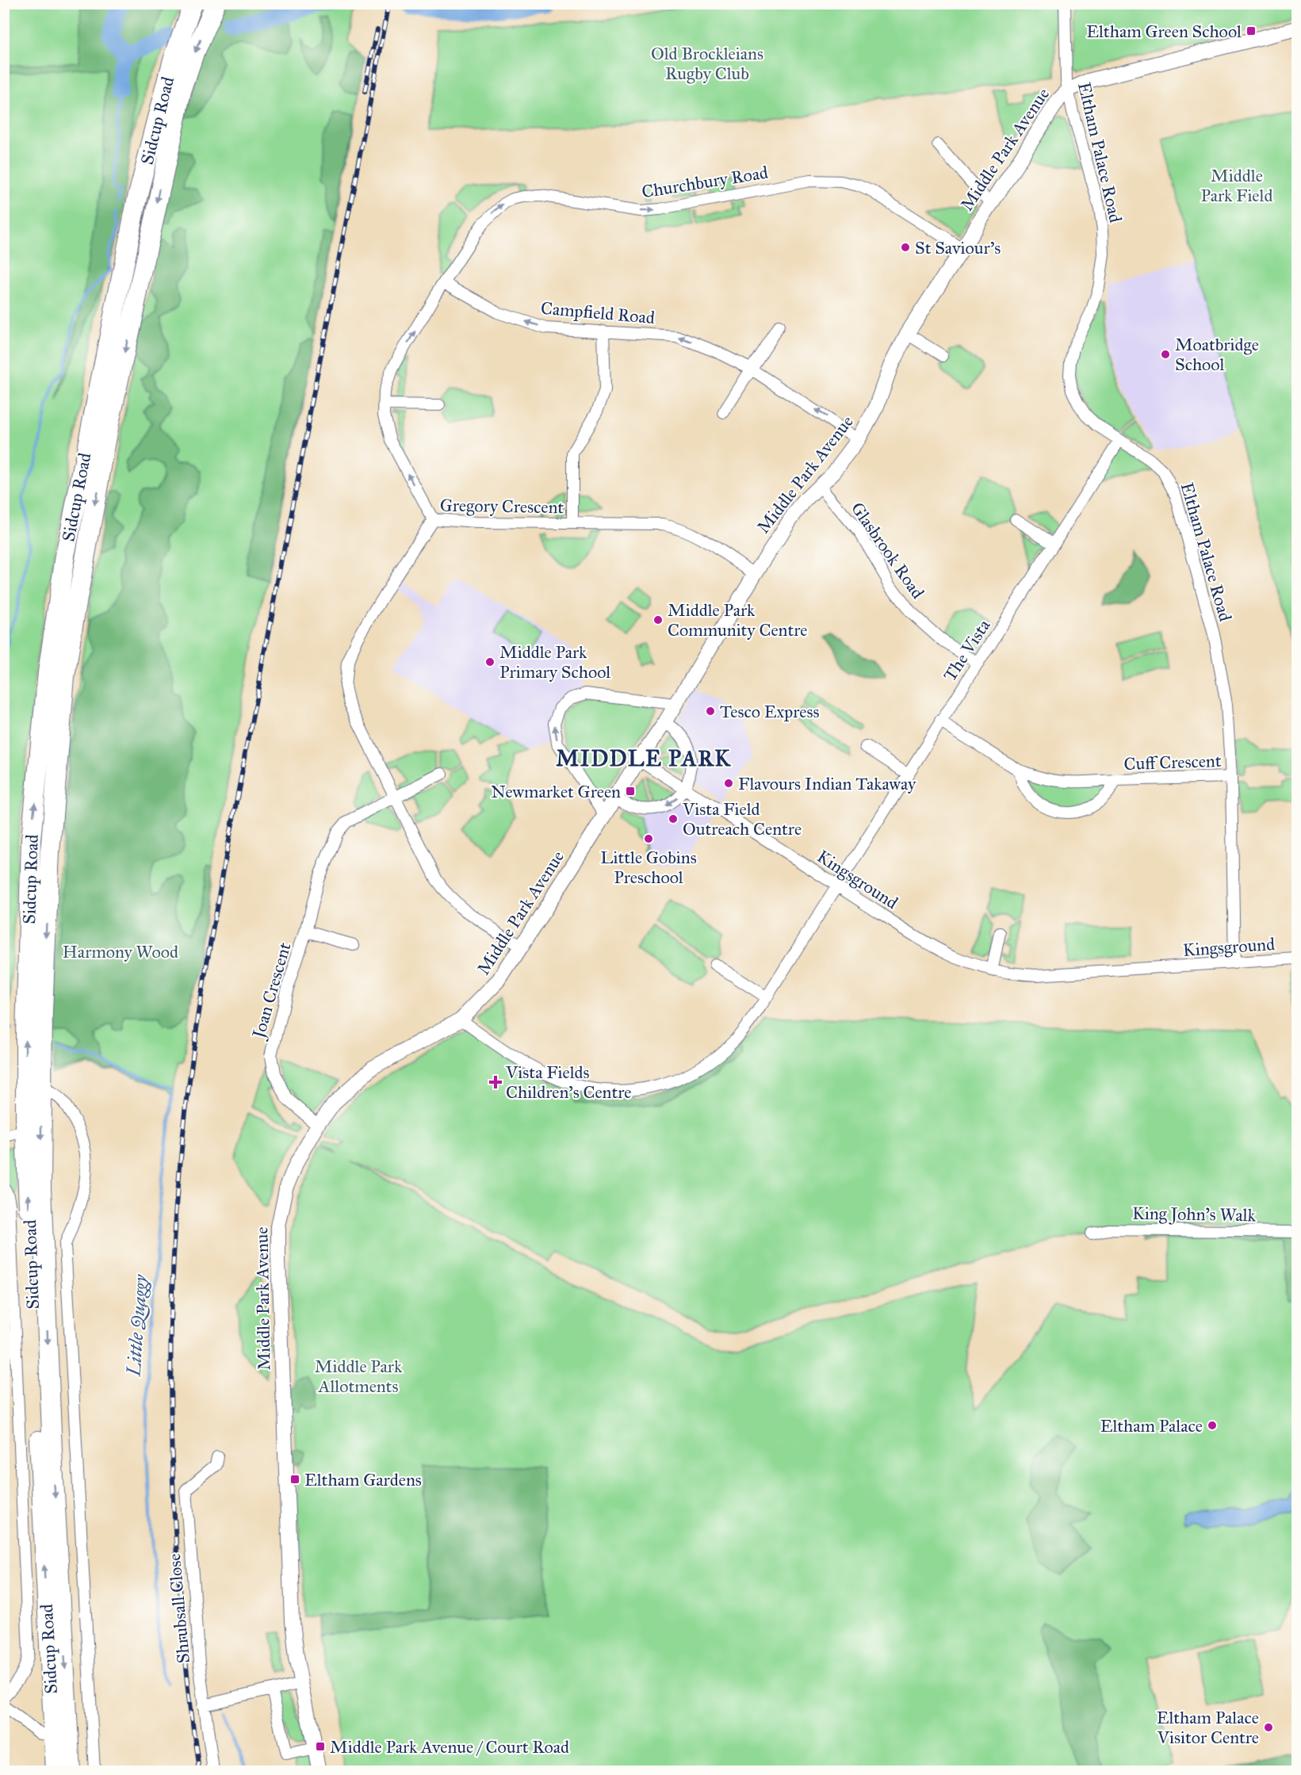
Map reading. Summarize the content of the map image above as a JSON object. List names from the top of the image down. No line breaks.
{"streets":{"highway":["Sidcup Road"],"street":["Middle Park Avenue","Eltham Palace Road","Churchbury Road","Campfield Road","Gregory Crescent","Glasbrook Road","The Vista","Cuff Crescent","Kingsground","Joan Crescent","King John's Walk","Shrubsall Close"]},"crossings":[["Middle Park Avenue","Eltham Palace Road"],["Middle Park Avenue","Churchbury Road"],["Middle Park Avenue","Campfield Road"],["Middle Park Avenue","Gregory Crescent"],["Middle Park Avenue","Glasbrook Road"],["Middle Park Avenue","The Vista"],["Middle Park Avenue","Kingsground"],["Middle Park Avenue","Joan Crescent"],["Eltham Palace Road","The Vista"],["Eltham Palace Road","Cuff Crescent"],["Eltham Palace Road","Kingsground"],["Churchbury Road","Campfield Road"],["Churchbury Road","Gregory Crescent"],["Gregory Crescent","Joan Crescent"],["Glasbrook Road","The Vista"],["The Vista","Cuff Crescent"],["The Vista","Kingsground"]],"one_way":["Campfield Road"],"districts":["MIDDLE PARK"],"water":["Little Quaggy"],"parks":["Old Brockleians Rugby Club","Middle Park Field","Harmony Wood","Middle Park Allotments"],"places":{"transit":["Eltham Green School","Newmarket Green","Eltham Gardens","Middle Park Avenue / Court Road"],"other":["St Saviour's","Moatbridge School","Middle Park Community Centre","Middle Park Primary School","Tesco Express","Flavours Indian Takaway","Vista Field Outreach Centre","Little Gobins Preschool","Eltham Palace","Eltham Palace Visitor Centre"],"health":["Vista Fields Children’s Centre"]}}
